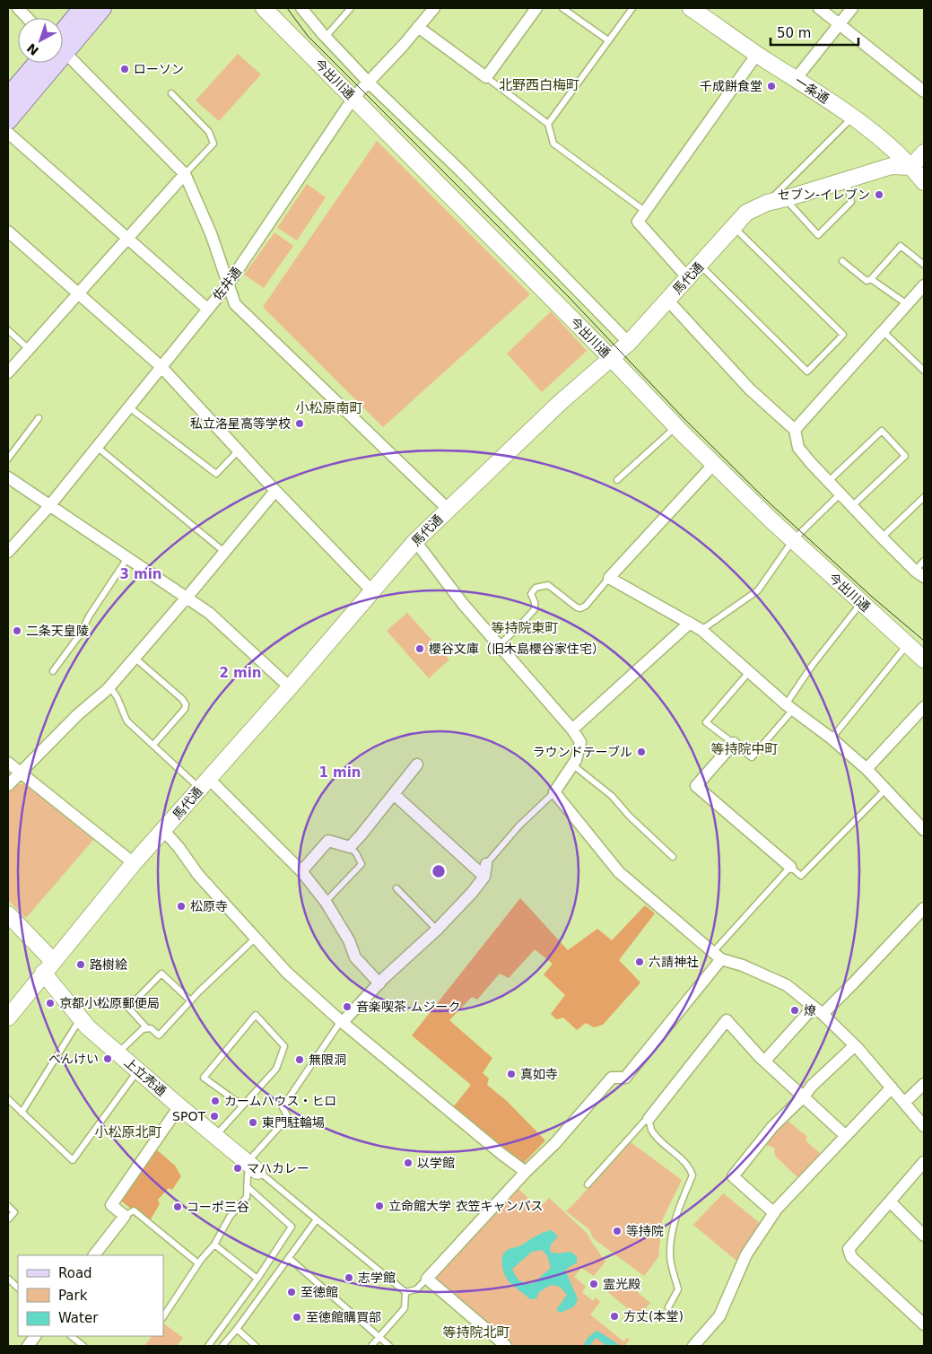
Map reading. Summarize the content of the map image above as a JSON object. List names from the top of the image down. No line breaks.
{"streets":{"street":["今出川通","一条通","馬代通","佐井通","上立売通"]},"crossings":[["今出川通","馬代通"],["今出川通","佐井通"],["一条通","馬代通"],["馬代通","上立売通"]],"districts":["北野西白梅町","小松原南町","等持院東町","等持院中町","小松原北町","等持院北町"],"places":["ローソン","千成餅食堂","セブン-イレブン","私立洛星高等学校","二条天皇陵","櫻谷文庫（旧木島櫻谷家住宅）","ラウンドテーブル","松原寺","六請神社","路樹絵","京都小松原郵便局","音楽喫茶 ムジーク","燎","べんけい","無限洞","真如寺","カームハウス・ヒロ","SPOT","東門駐輪場","以学館","マハカレー","立命館大学 衣笠キャンパス","コーポ三谷","等持院","志学館","霊光殿","至徳館","方丈(本堂)","至徳館購買部"],"legend":["Road","Park","Water"],"scale_bar":"50 m","north":"bottom left","rings":["3 min","2 min","1 min"]}
